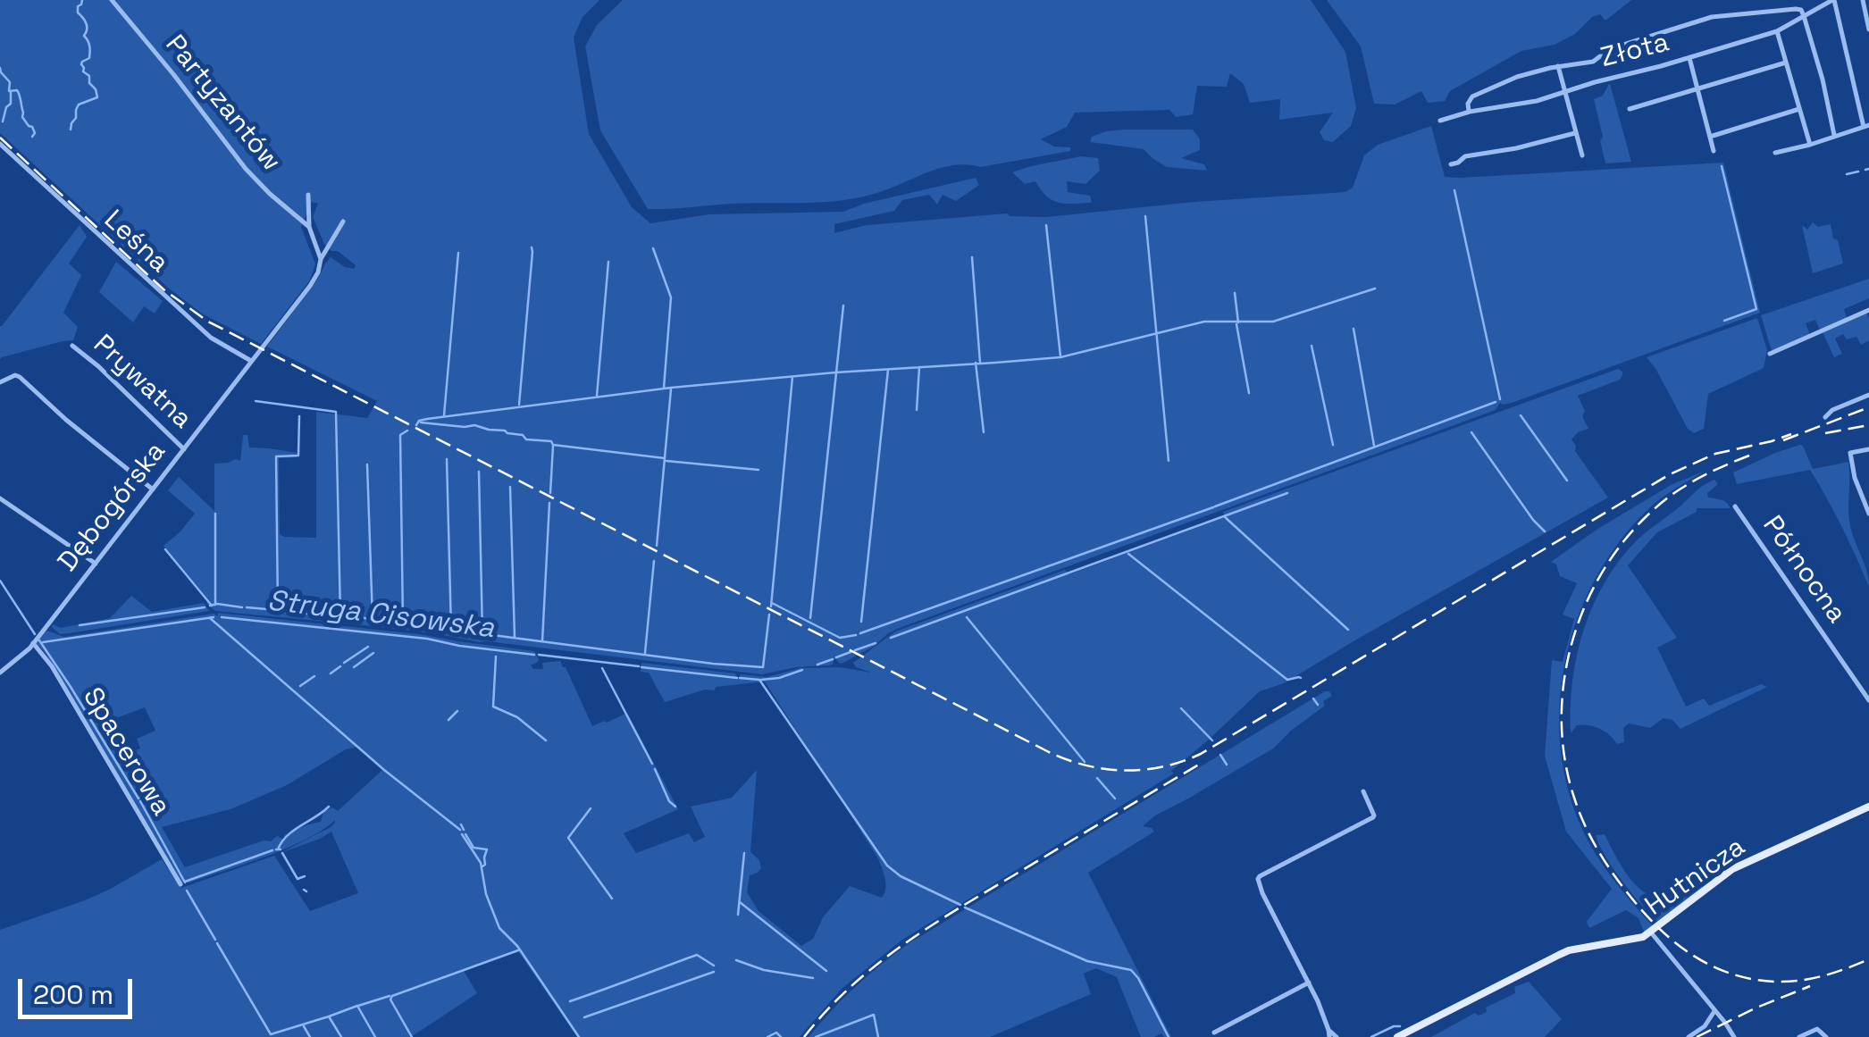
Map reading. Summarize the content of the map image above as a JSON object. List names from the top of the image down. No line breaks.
{"streets":{"main road":["Hutnicza"],"street":["Złota","Partyzantów","Leśna","Prywatna","Dębogórska","Północna","Spacerowa"]},"crossings":[["Leśna","Dębogórska"],["Prywatna","Dębogórska"],["Dębogórska","Spacerowa"]],"water":["Struga Cisowska"],"scale_bar":"200 m"}
